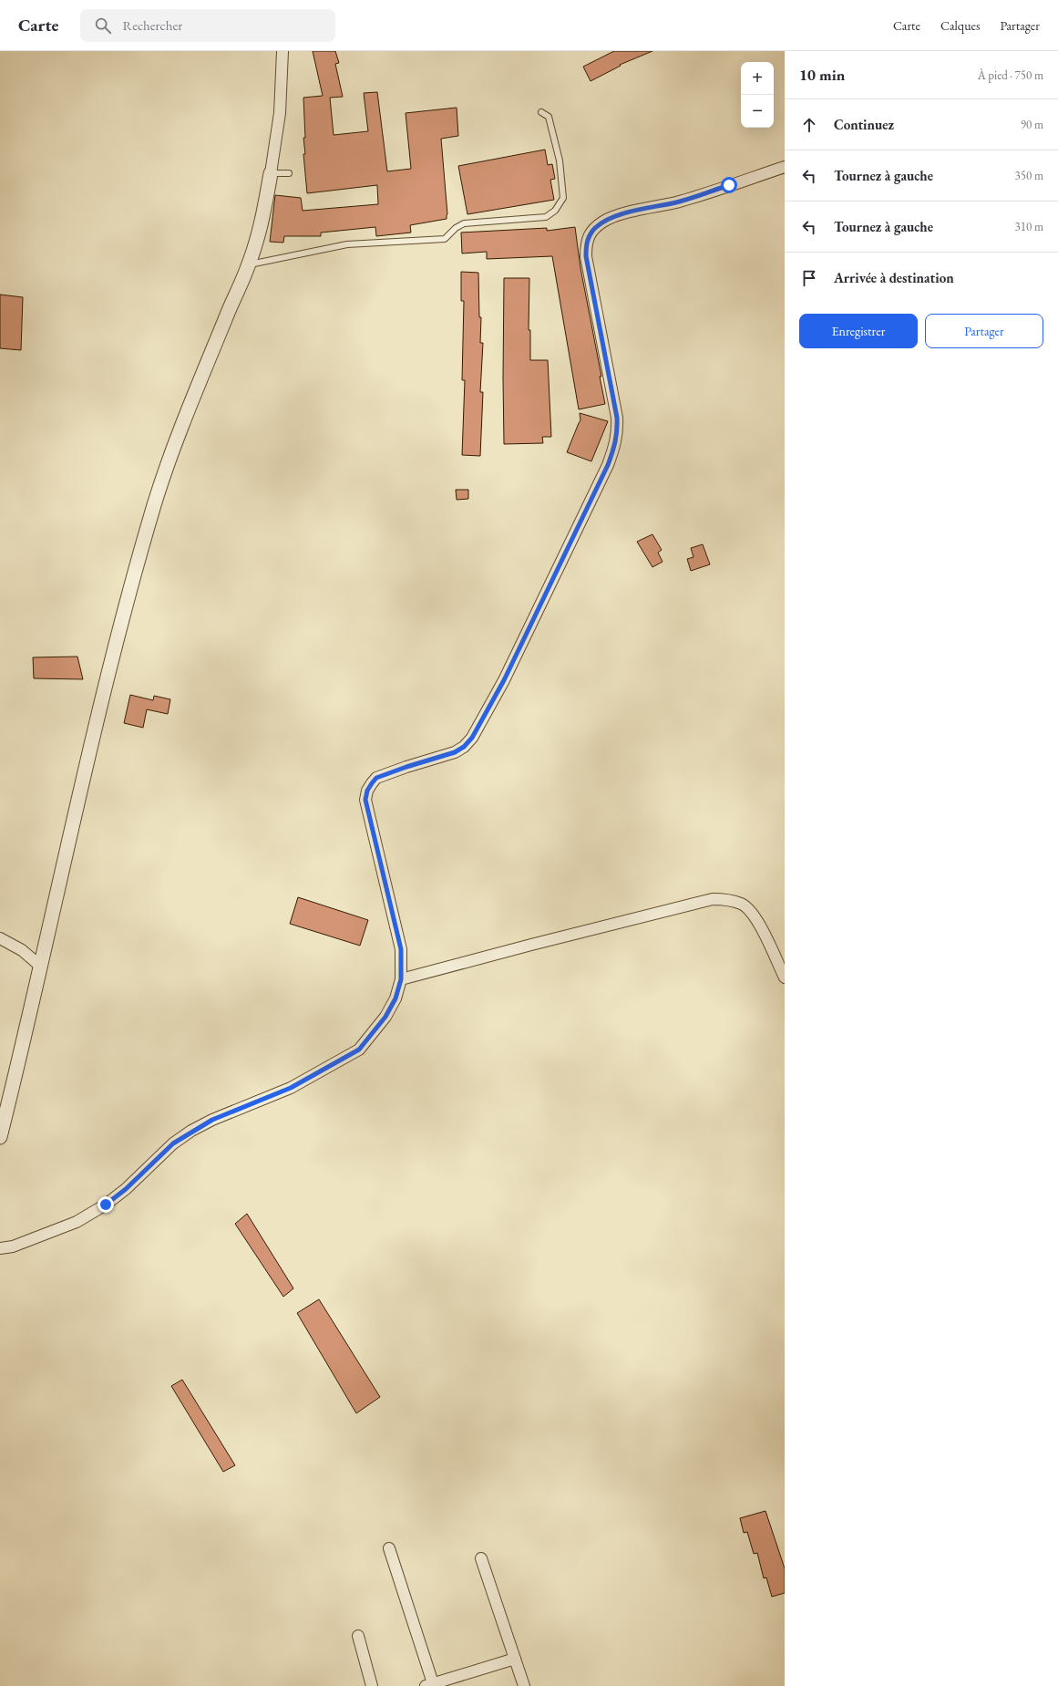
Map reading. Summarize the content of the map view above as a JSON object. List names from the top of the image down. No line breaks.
{"page":{"header":"Carte","search":"Rechercher","nav":["Carte","Calques","Partager"],"heading":["10 min","À pied · 750 m"],"map_buttons":["+","−"],"list":[["Continuez","90 m"],["Tournez à gauche","350 m"],["Tournez à gauche","310 m"],"Arrivée à destination"],"buttons":["Enregistrer","Partager"]}}
